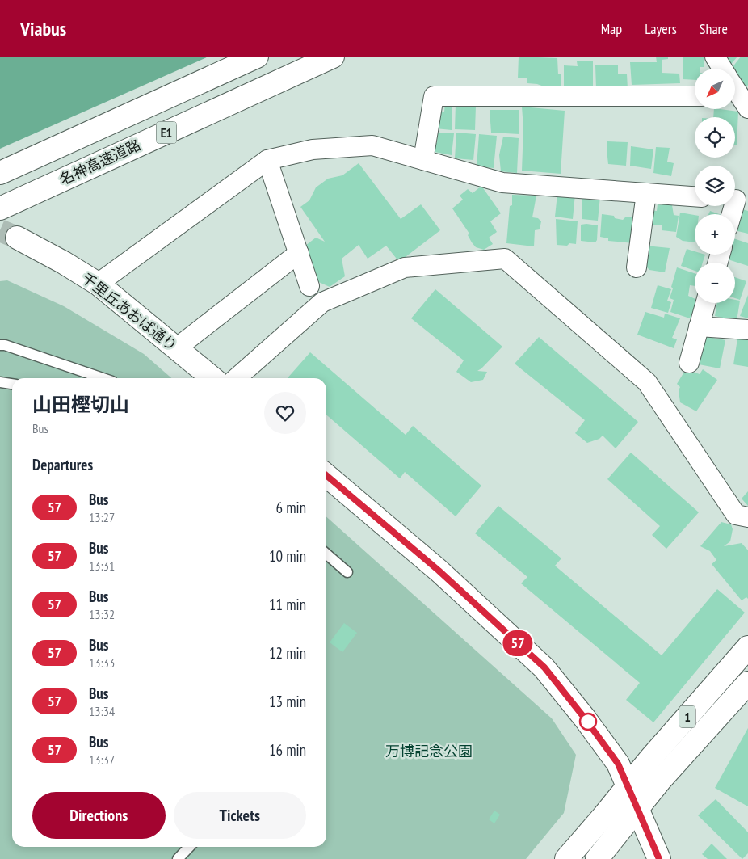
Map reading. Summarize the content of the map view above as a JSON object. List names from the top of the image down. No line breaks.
{"streets":{"main road":["E1","名神高速道路","千里丘あおば通り","1"]},"parks":["万博記念公園"],"lines":["bus line 57"],"north":"bottom left","page":{"header":"Viabus","nav":["Map","Layers","Share"],"on_map":"57","map_buttons":["+","−"],"heading":[["山田樫切山","Bus"],"Departures"],"list":[{"mark":"57","name":"Bus","note":"13:27","value":"6 min"},{"mark":"57","name":"Bus","note":"13:31","value":"10 min"},{"mark":"57","name":"Bus","note":"13:32","value":"11 min"},{"mark":"57","name":"Bus","note":"13:33","value":"12 min"},{"mark":"57","name":"Bus","note":"13:34","value":"13 min"},{"mark":"57","name":"Bus","note":"13:37","value":"16 min"}],"buttons":["Directions","Tickets"]}}
